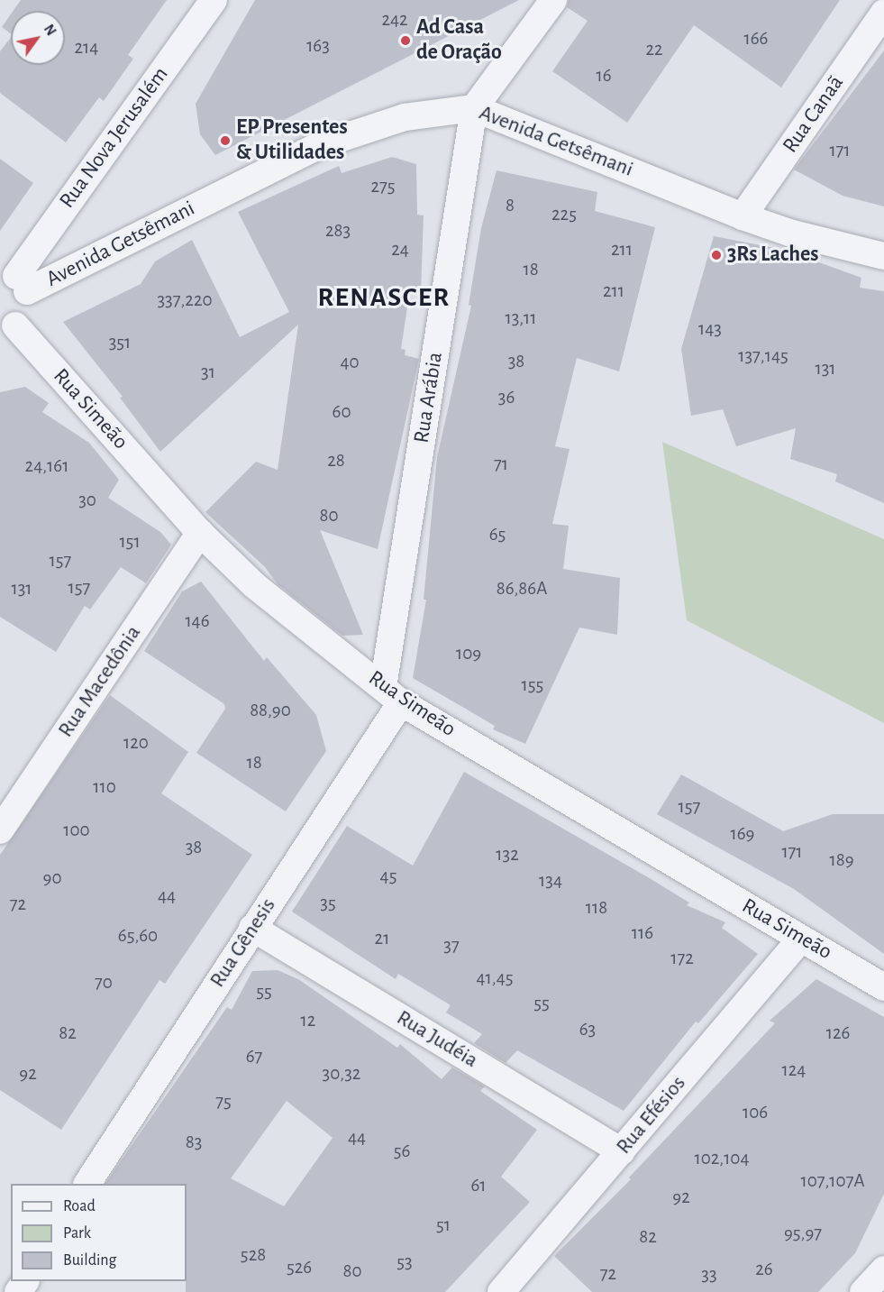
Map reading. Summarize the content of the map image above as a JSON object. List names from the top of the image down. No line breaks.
{"streets":{"street":["Rua Canaã","Rua Nova Jerusalém","Avenida Getsêmani","Rua Arábia","Rua Simeão","Rua Macedônia","Rua Gênesis","Rua Judéia","Rua Efésios"]},"crossings":[["Rua Canaã","Avenida Getsêmani"],["Rua Nova Jerusalém","Avenida Getsêmani"],["Avenida Getsêmani","Rua Arábia"],["Rua Arábia","Rua Simeão"],["Rua Arábia","Rua Gênesis"],["Rua Simeão","Rua Macedônia"],["Rua Simeão","Rua Gênesis"],["Rua Simeão","Rua Efésios"],["Rua Gênesis","Rua Judéia"],["Rua Judéia","Rua Efésios"]],"districts":["RENASCER"],"places":["Ad Casa de Oração","EP Presentes & Utilidades","3Rs Laches"],"house_numbers":["242","166","163","214","22","16","171","275","8","225","283","24","211","18","211","337,220","13,11","143","351","137,145","38","40","131","31","36","60","28","71","24,161","30","80","65","151","157","157","131","86,86A","146","109","155","88,90","120","18","110","157","100","169","38","171","132","189","45","90","134","44","35","72","118","116","65,60","21","37","172","41,45","70","55","55","12","63","82","126","67","124","92","30,32","75","106","44","83","56","102,104","107,107A","61","92","51","95,97","82","528","53","526","26","80","72","33"],"legend":["Road","Park","Building"],"north":"top right"}
